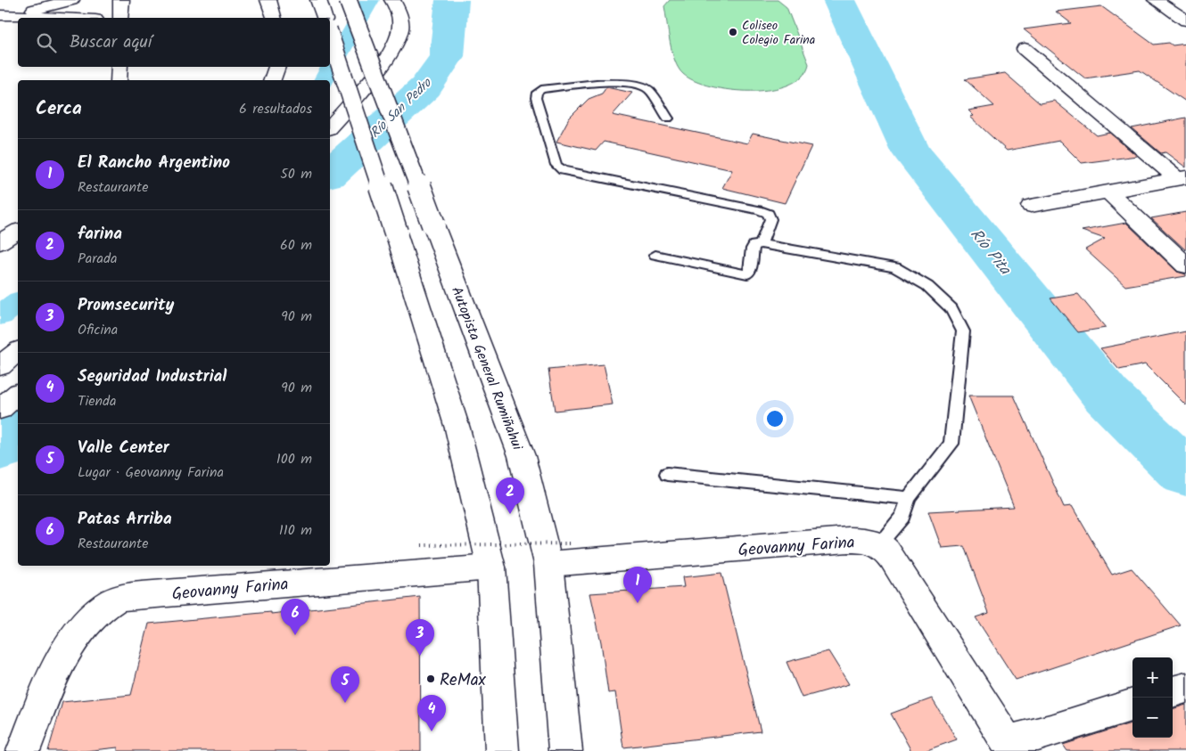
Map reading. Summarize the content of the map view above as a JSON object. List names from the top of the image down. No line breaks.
{"streets":{"main road":["Autopista General Rumiñahui","Geovanny Farina"]},"crossings":[["Autopista General Rumiñahui","Geovanny Farina"]],"water":["Río San Pedro","Río Pita"],"places":["Coliseo Colegio Farina","ReMax"],"page":{"search":"Buscar aquí","heading":["Cerca","6 resultados"],"list":[{"mark":"1","name":"El Rancho Argentino","note":"Restaurante","value":"50 m"},{"mark":"2","name":"farina","note":"Parada","value":"60 m"},{"mark":"3","name":"Promsecurity","note":"Oficina","value":"90 m"},{"mark":"4","name":"Seguridad Industrial","note":"Tienda","value":"90 m"},{"mark":"5","name":"Valle Center","note":"Lugar · Geovanny Farina","value":"100 m"},{"mark":"6","name":"Patas Arriba","note":"Restaurante","value":"110 m"}],"pins":["2","1","6","3","5","4"],"map_buttons":["+","−"]}}
